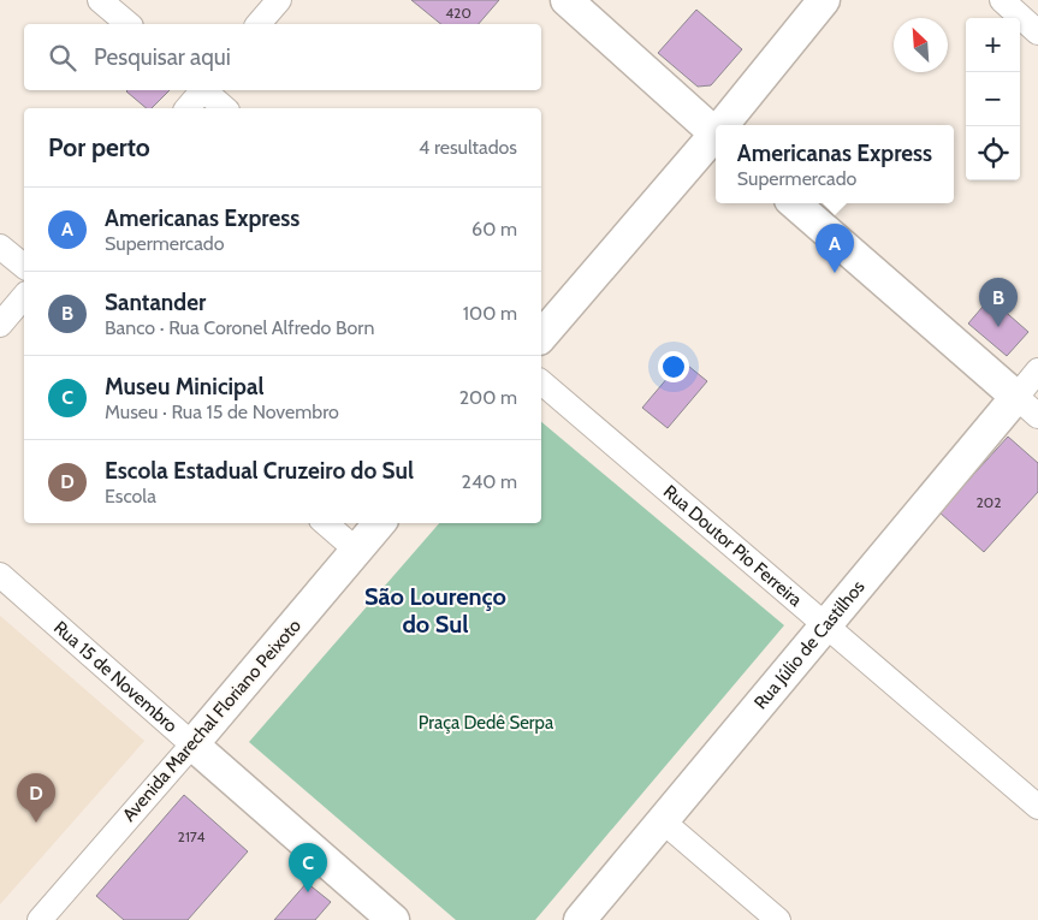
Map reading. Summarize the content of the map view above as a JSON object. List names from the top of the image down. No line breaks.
{"streets":{"main road":["Rua Júlio de Castilhos","Rua 15 de Novembro","Avenida Marechal Floriano Peixoto"],"street":["Rua Doutor Pio Ferreira"]},"crossings":[["Rua Doutor Pio Ferreira","Rua Júlio de Castilhos"],["Rua 15 de Novembro","Avenida Marechal Floriano Peixoto"]],"districts":["São Lourenço do Sul"],"parks":["Praça Dedê Serpa"],"house_numbers":["420","202","2174"],"north":"top left","page":{"map_buttons":["+","−"],"search":"Pesquisar aqui","heading":["Por perto","4 resultados"],"popup":["Americanas Express","Supermercado"],"list":[{"mark":"A","name":"Americanas Express","note":"Supermercado","value":"60 m"},{"mark":"B","name":"Santander","note":"Banco · Rua Coronel Alfredo Born","value":"100 m"},{"mark":"C","name":"Museu Minicipal","note":"Museu · Rua 15 de Novembro","value":"200 m"},{"mark":"D","name":"Escola Estadual Cruzeiro do Sul","note":"Escola","value":"240 m"}],"pins":["A","B","D","C"]}}
